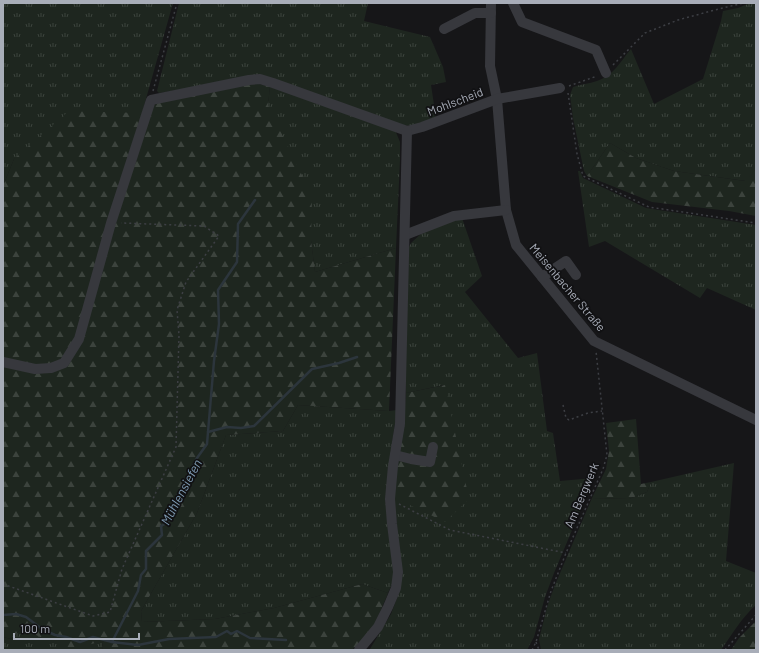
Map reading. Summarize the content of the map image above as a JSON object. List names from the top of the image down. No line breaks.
{"streets":{"street":["Mohlscheid","Meisenbacher Straße"],"path":["Am Bergwerk"]},"crossings":[["Mohlscheid","Meisenbacher Straße"],["Meisenbacher Straße","Am Bergwerk"]],"water":["Mühlensiefen"],"scale_bar":"100 m"}
